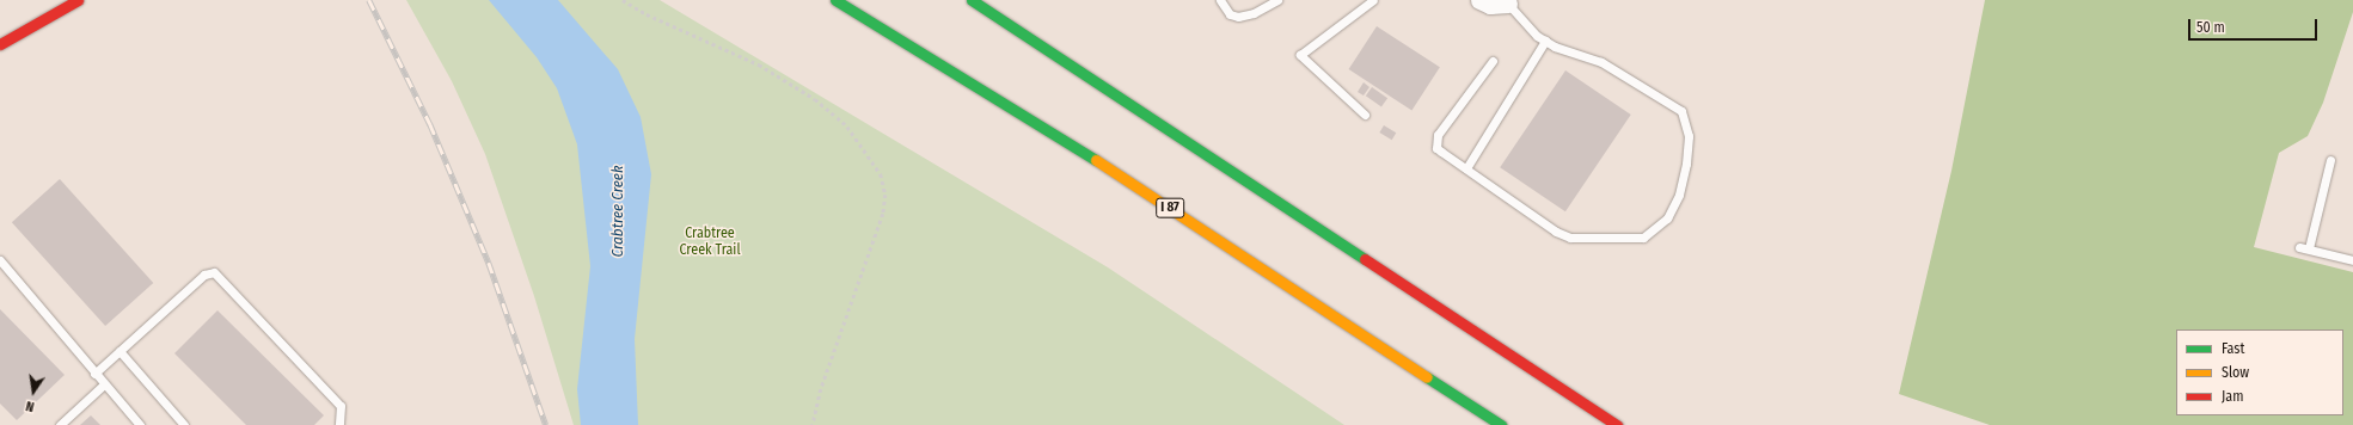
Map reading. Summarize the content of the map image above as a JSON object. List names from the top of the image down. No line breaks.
{"streets":{"main road":["I 87"]},"water":["Crabtree Creek"],"parks":["Crabtree Creek Trail"],"legend":["Fast","Slow","Jam"],"scale_bar":"50 m","north":"bottom"}
